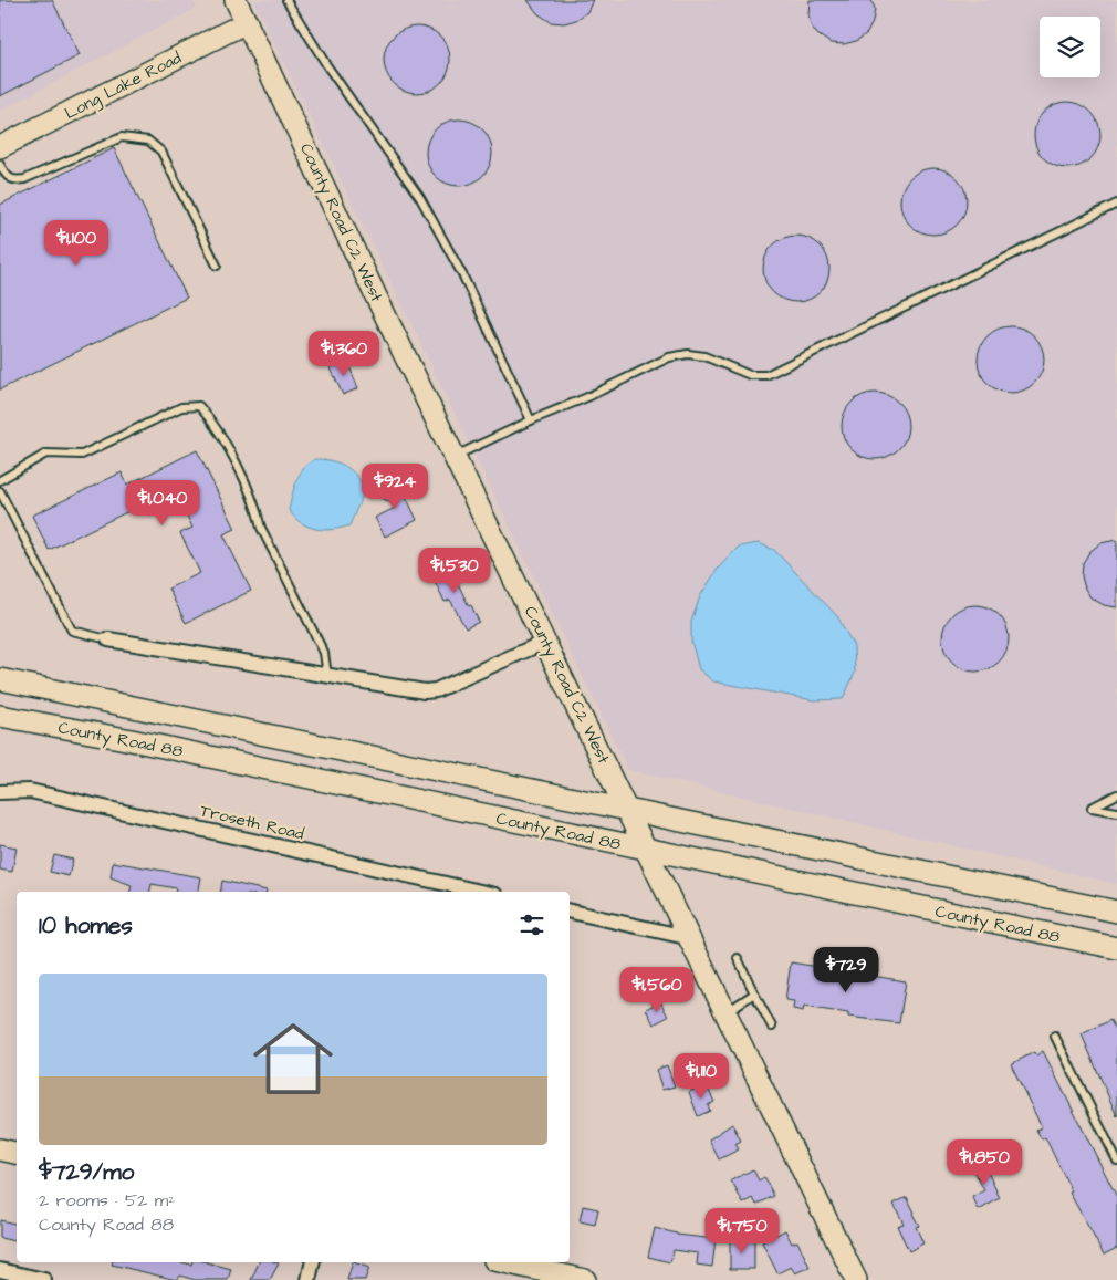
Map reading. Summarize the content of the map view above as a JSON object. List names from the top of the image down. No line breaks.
{"streets":{"main road":["Long Lake Road","County Road C2 West","County Road 88"],"street":["Troseth Road"]},"crossings":[["Long Lake Road","County Road C2 West"],["County Road C2 West","County Road 88"]],"page":{"price":["$1,100","$1,360","$924","$1,040","$1,530","$729","$1,560","$1,110","$1,850","$1,750"],"heading":"10 homes","list":[{"name":"$729/mo","note":"2 rooms · 52 m² · County Road 88"}]}}
